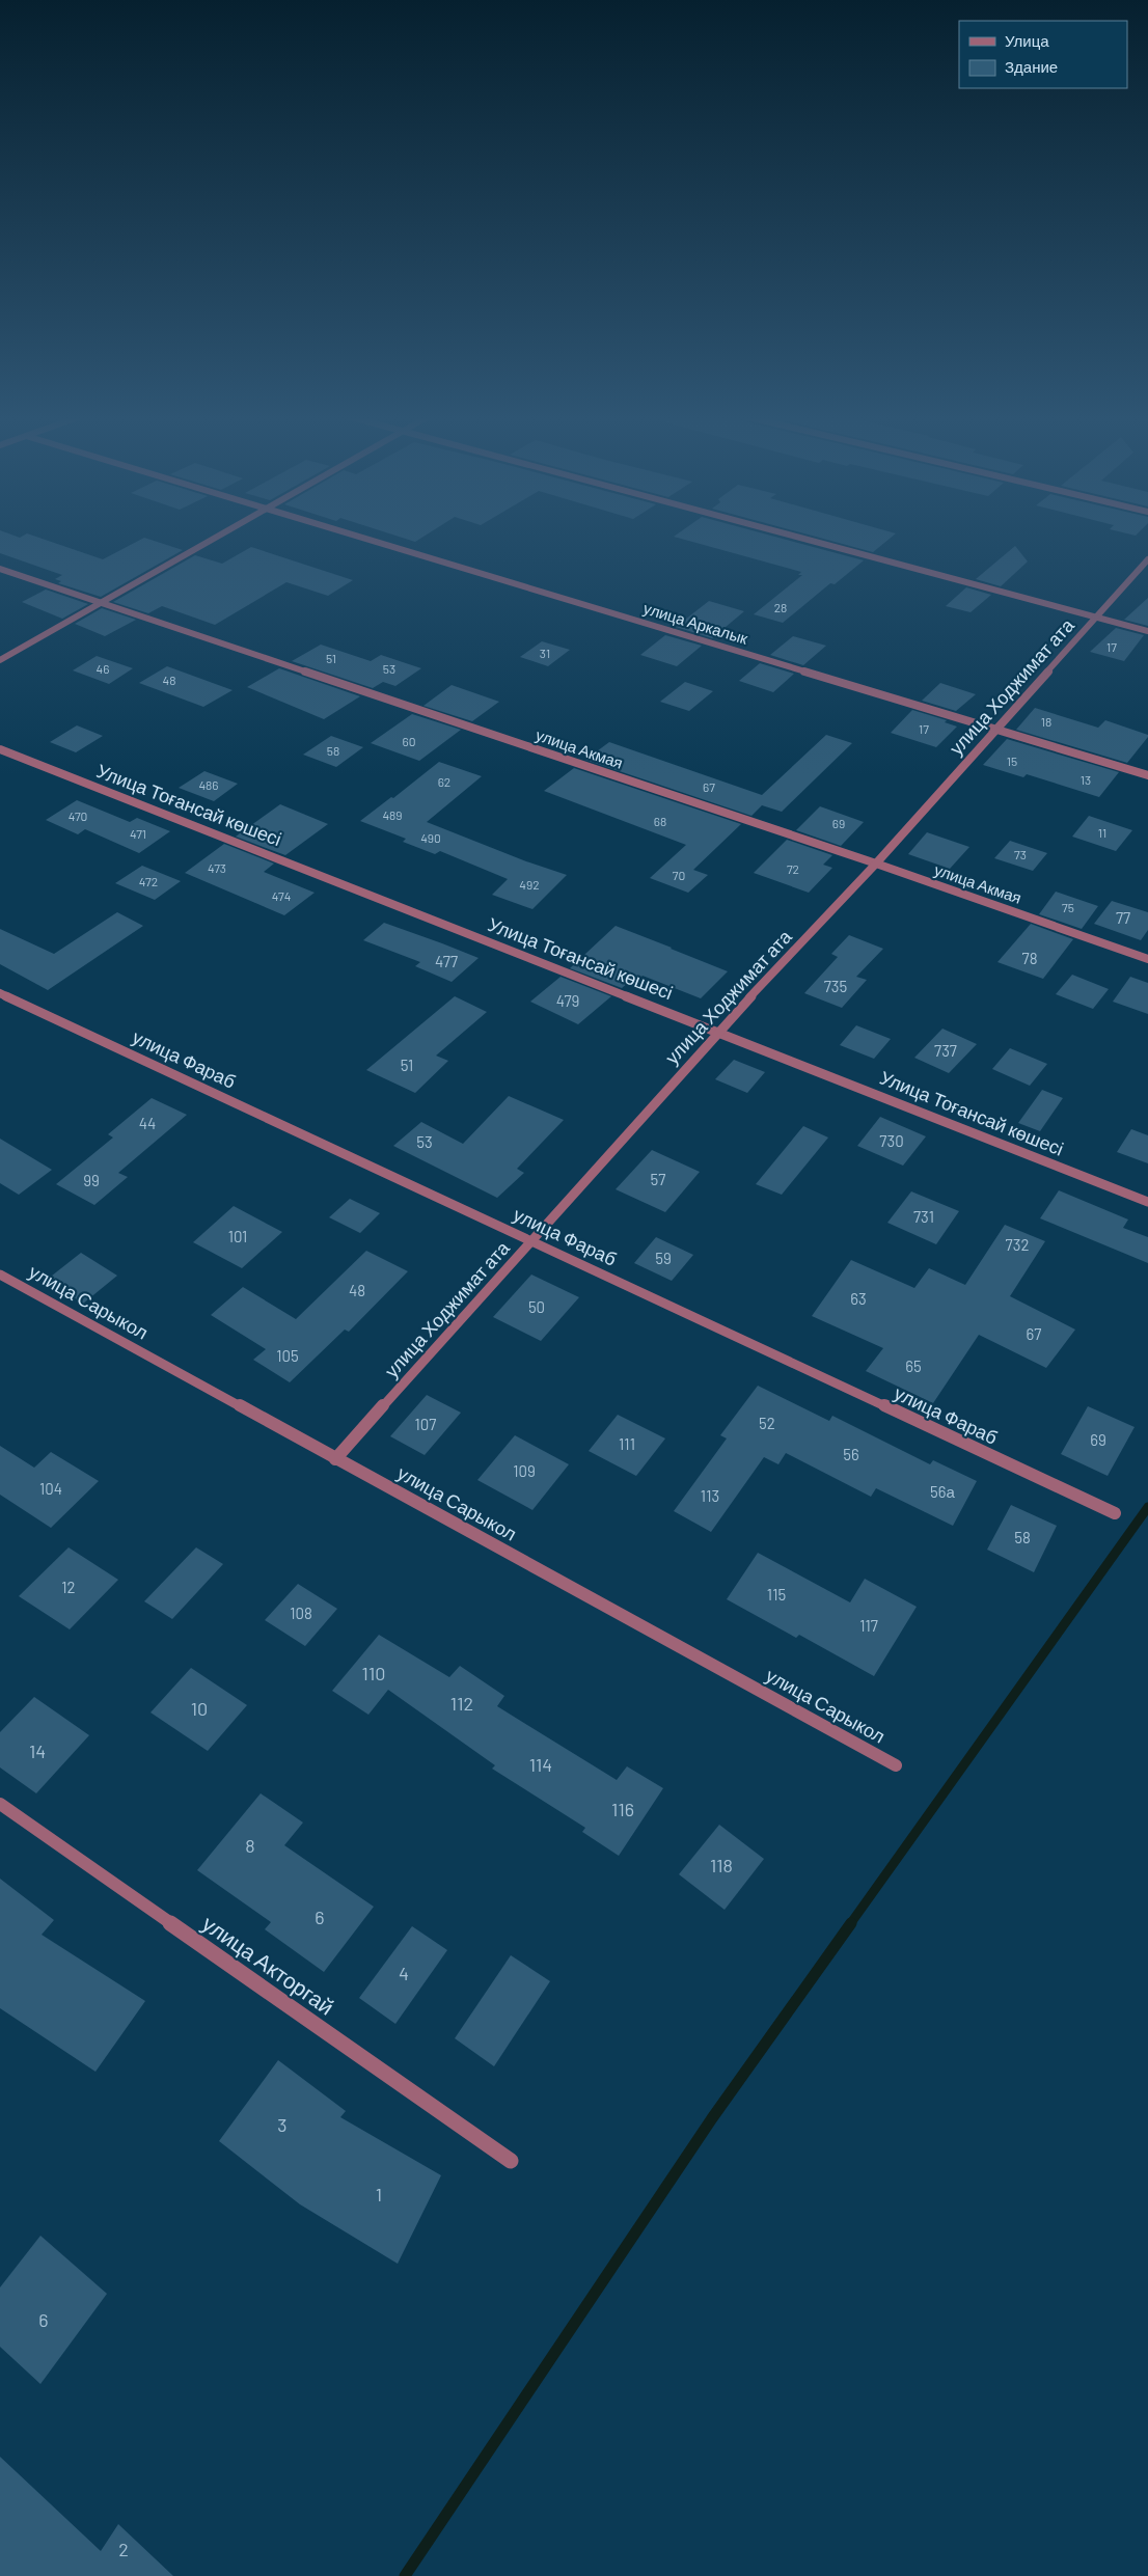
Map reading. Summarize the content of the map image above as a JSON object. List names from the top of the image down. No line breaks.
{"streets":{"street":["улица Аркалык","улица Ходжимат ата","улица Акмая","Улица Тоғансай көшесі","улица Фараб","улица Сарыкол","улица Акторгай"]},"crossings":[["улица Аркалык","улица Ходжимат ата"],["улица Ходжимат ата","улица Акмая"],["улица Ходжимат ата","Улица Тоғансай көшесі"],["улица Ходжимат ата","улица Фараб"],["улица Ходжимат ата","улица Сарыкол"]],"house_numbers":["28","17","31","51","46","53","48","18","17","60","58","15","13","62","486","67","489","470","68","69","11","471","490","73","473","72","70","472","492","474","75","77","78","477","735","479","737","51","44","730","53","57","99","731","101","732","59","48","63","50","67","105","65","52","107","69","111","56","109","104","56а","113","58","12","115","108","117","110","112","10","14","114","116","8","118","6","4","3","1","6","2"],"legend":["Улица","Здание"]}
